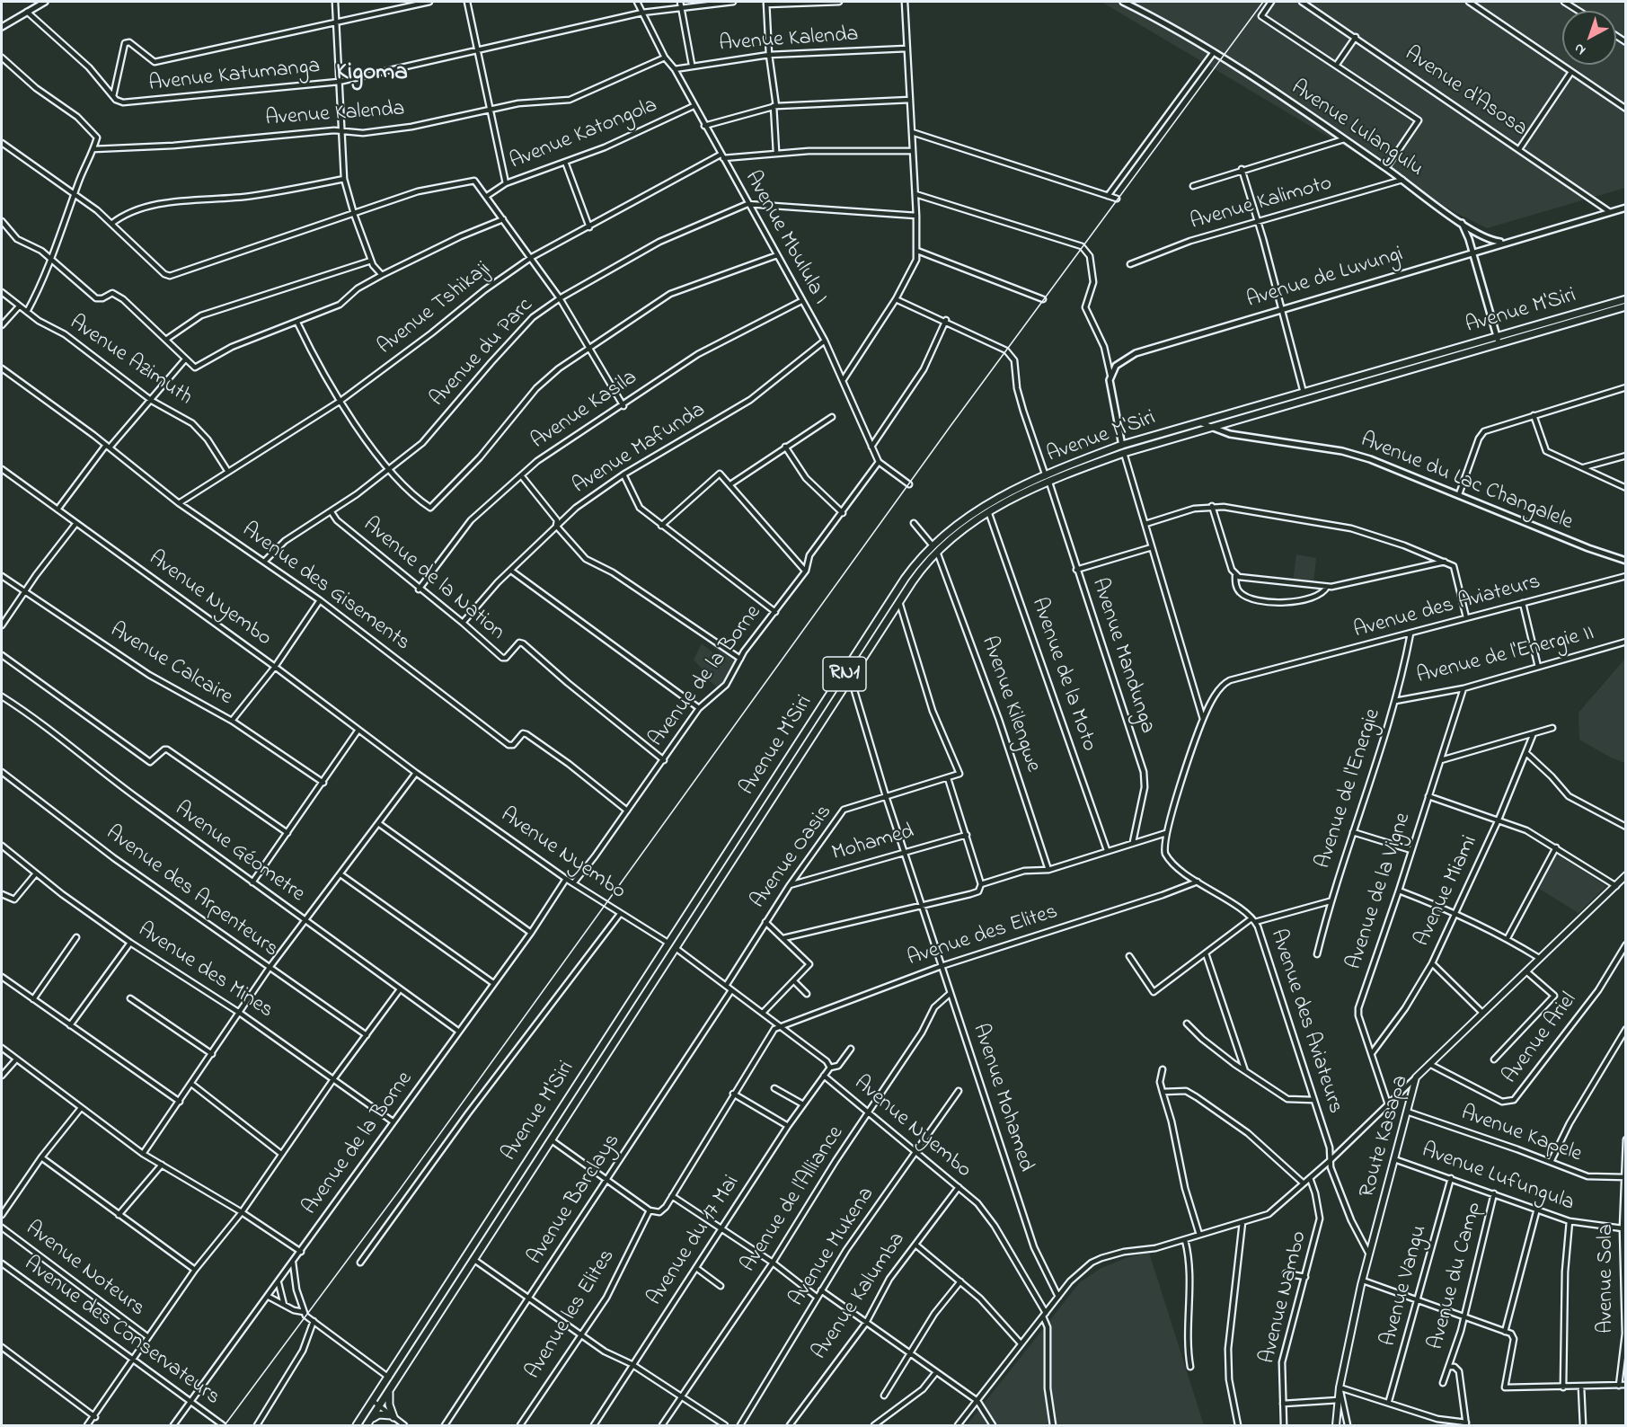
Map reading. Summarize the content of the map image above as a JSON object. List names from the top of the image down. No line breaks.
{"streets":{"highway":["Avenue M'Siri","RN1"],"main road":["Route Kasapa"],"street":["Avenue Kalenda","Avenue Katumanga","Avenue d'Asosa","Avenue Lulangulu","Avenue Katongola","Avenue Kalimoto","Avenue Mbulula I","Avenue de Luvungi","Avenue Tshikaji","Avenue du Parc","Avenue Azimuth","Avenue Kasila","Avenue Mafunda","Avenue du Lac Changalele","Avenue de la Nation","Avenue des Gisements","Avenue Nyembo","Avenue des Aviateurs","Avenue Mandunga","Avenue de l'Energie II","Avenue Calcaire","Avenue de la Moto","Avenue de la Borne","Avenue Kilengwe","Avenue de l'Energie","Mohamed","Avenue Géometre","Avenue Oasis","Avenue de la Vigne","Avenue Miami","Avenue des Arpenteurs","Avenue des Elites","Avenue des Mines","Avenue Ariel","Avenue Mohamed","Avenue Kapele","Avenue Lufungula","Avenue Barclays","Avenue de l'Alliance","Avenue du 17 Mai","Avenue Mukena","Avenue Noteurs","Avenue du Camp","Avenue Sola","Avenue Vangu","Avenue Kalumba","Avenue Nambo","Avenue les Elites","Avenue des Conservateurs"]},"crossings":[["Avenue Kalenda","Avenue Mbulula I"],["Avenue Katumanga","Avenue Mbulula I"],["Avenue d'Asosa","Avenue de Luvungi"],["Avenue Lulangulu","Avenue Kalimoto"],["Avenue Lulangulu","Avenue de Luvungi"],["Avenue Katongola","Avenue Mbulula I"],["Avenue Mbulula I","Avenue Tshikaji"],["Avenue Mbulula I","Avenue du Parc"],["Avenue Mbulula I","Avenue Kasila"],["Avenue Mbulula I","Avenue Mafunda"],["Avenue Mbulula I","Avenue de la Borne"],["Avenue Tshikaji","Avenue Azimuth"],["Avenue Tshikaji","Avenue des Gisements"],["Avenue M'Siri","Avenue du Lac Changalele"],["Avenue M'Siri","Avenue Nyembo"],["Avenue M'Siri","Avenue Mandunga"],["Avenue M'Siri","Avenue de la Moto"],["Avenue M'Siri","Avenue Kilengwe"],["Avenue M'Siri","Avenue Mohamed"],["Avenue du Parc","Avenue de la Nation"],["Avenue du Parc","Avenue des Gisements"],["Avenue Kasila","Avenue de la Nation"],["Avenue Mafunda","Avenue de la Nation"],["Avenue de la Nation","Avenue de la Borne"],["Avenue des Gisements","Avenue de la Borne"],["Avenue Nyembo","Avenue de la Borne"],["Avenue Nyembo","Avenue Oasis"],["Avenue Nyembo","Avenue des Elites"],["Avenue Nyembo","Avenue Barclays"],["Avenue Nyembo","Avenue de l'Alliance"],["Avenue Nyembo","Avenue du 17 Mai"],["Avenue Nyembo","Avenue Mukena"],["Avenue Nyembo","Avenue Kalumba"],["Avenue des Aviateurs","Avenue de l'Energie"],["Avenue des Aviateurs","Avenue des Elites"],["Avenue des Aviateurs","Route Kasapa"],["Avenue de l'Energie II","Avenue de l'Energie"],["Avenue de l'Energie II","Avenue de la Vigne"],["Avenue de la Borne","Avenue Géometre"],["Avenue de la Borne","Avenue des Mines"],["Avenue de la Borne","Avenue des Conservateurs"],["Mohamed","Avenue Oasis"],["Mohamed","Avenue Mohamed"],["Avenue Oasis","Avenue Mohamed"],["Avenue de la Vigne","Avenue Miami"],["Avenue des Elites","Avenue Mohamed"],["Avenue Ariel","Route Kasapa"],["Avenue Mohamed","Avenue de l'Alliance"],["Avenue Kapele","Route Kasapa"],["Avenue Kapele","Avenue Sola"],["Route Kasapa","Avenue Lufungula"],["Avenue Lufungula","Avenue du Camp"],["Avenue Lufungula","Avenue Sola"],["Avenue Lufungula","Avenue Vangu"]],"districts":["Kigoma"],"north":"bottom left"}
